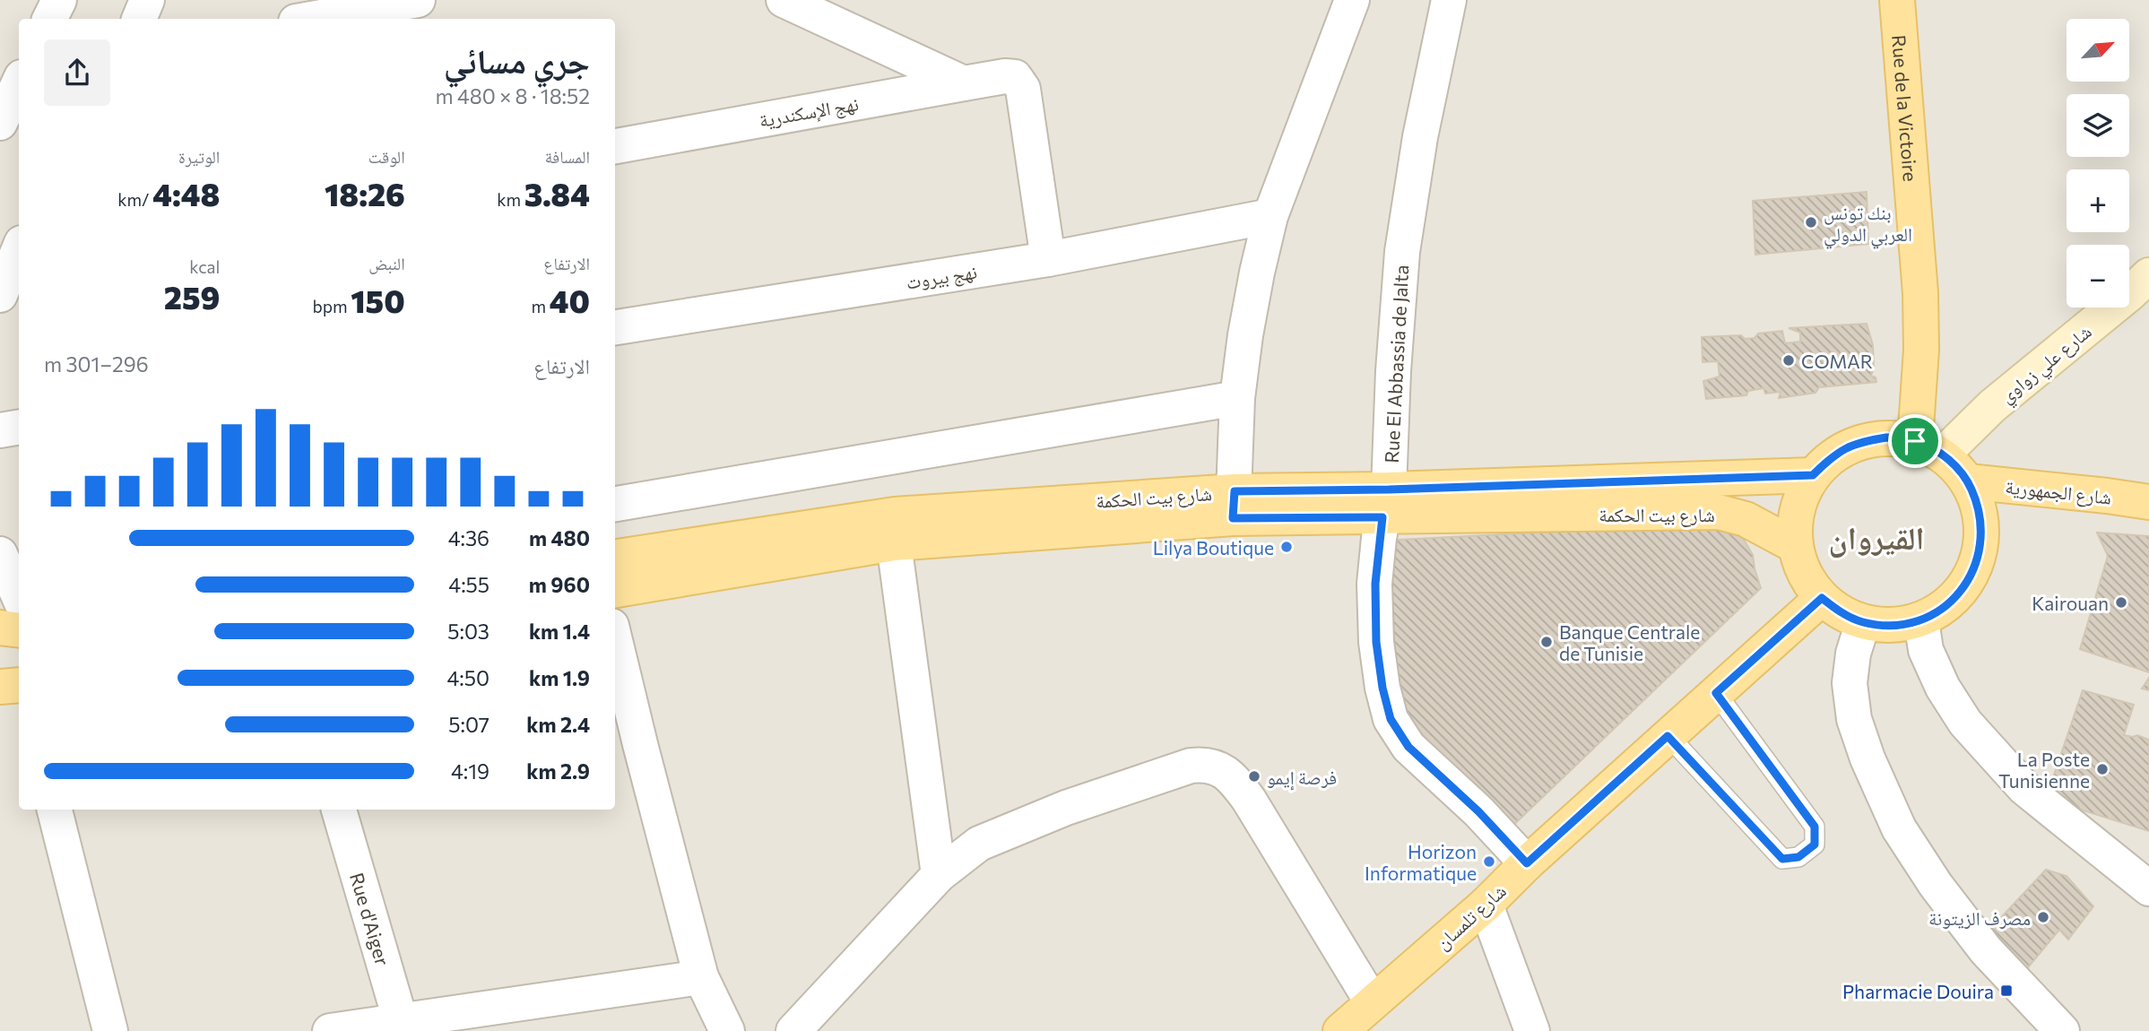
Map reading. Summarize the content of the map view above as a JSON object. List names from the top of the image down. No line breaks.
{"streets":{"main road":["Rue de la Victoire","شارع الجمهورية","شارع بيت الحكمة","شارع تلمسان"],"street":["نهج الإسكندرية","نهج بيروت","شارع علي زواوي","Rue El Abbassia de Jalta","Rue d'Aiger"]},"crossings":[["Rue de la Victoire","شارع علي زواوي"],["Rue de la Victoire","شارع الجمهورية"],["Rue de la Victoire","شارع بيت الحكمة"],["Rue de la Victoire","شارع تلمسان"],["نهج الإسكندرية","نهج بيروت"],["شارع علي زواوي","شارع الجمهورية"],["شارع علي زواوي","شارع بيت الحكمة"],["شارع علي زواوي","شارع تلمسان"],["Rue El Abbassia de Jalta","شارع بيت الحكمة"],["Rue El Abbassia de Jalta","شارع تلمسان"],["شارع الجمهورية","شارع بيت الحكمة"],["شارع الجمهورية","شارع تلمسان"],["شارع بيت الحكمة","شارع تلمسان"]],"districts":["القيروان"],"places":{"other":["بنك تونس العربي الدولي","COMAR","Lilya Boutique","Kairouan","Banque Centrale de Tunisie","La Poste Tunisienne","فرصة إيمو","Horizon Informatique","مصرف الزيتونة"],"transit":["Pharmacie Douira"]},"north":"top right","page":{"map_buttons":["+","−"],"heading":["جري مسائي","18:52 · 8 × 480 m"],"stats":[["المسافة","3.84 km"],["الوقت","18:26"],["الوتيرة","4:48 /km"],["الارتفاع","40 m"],["النبض","150 bpm"],["kcal","259"]],"chart":["الارتفاع","296–301 m"],"list":[{"name":"480 m","note":"4:36"},{"name":"960 m","note":"4:55"},{"name":"1.4 km","note":"5:03"},{"name":"1.9 km","note":"4:50"},{"name":"2.4 km","note":"5:07"},{"name":"2.9 km","note":"4:19"}]}}
